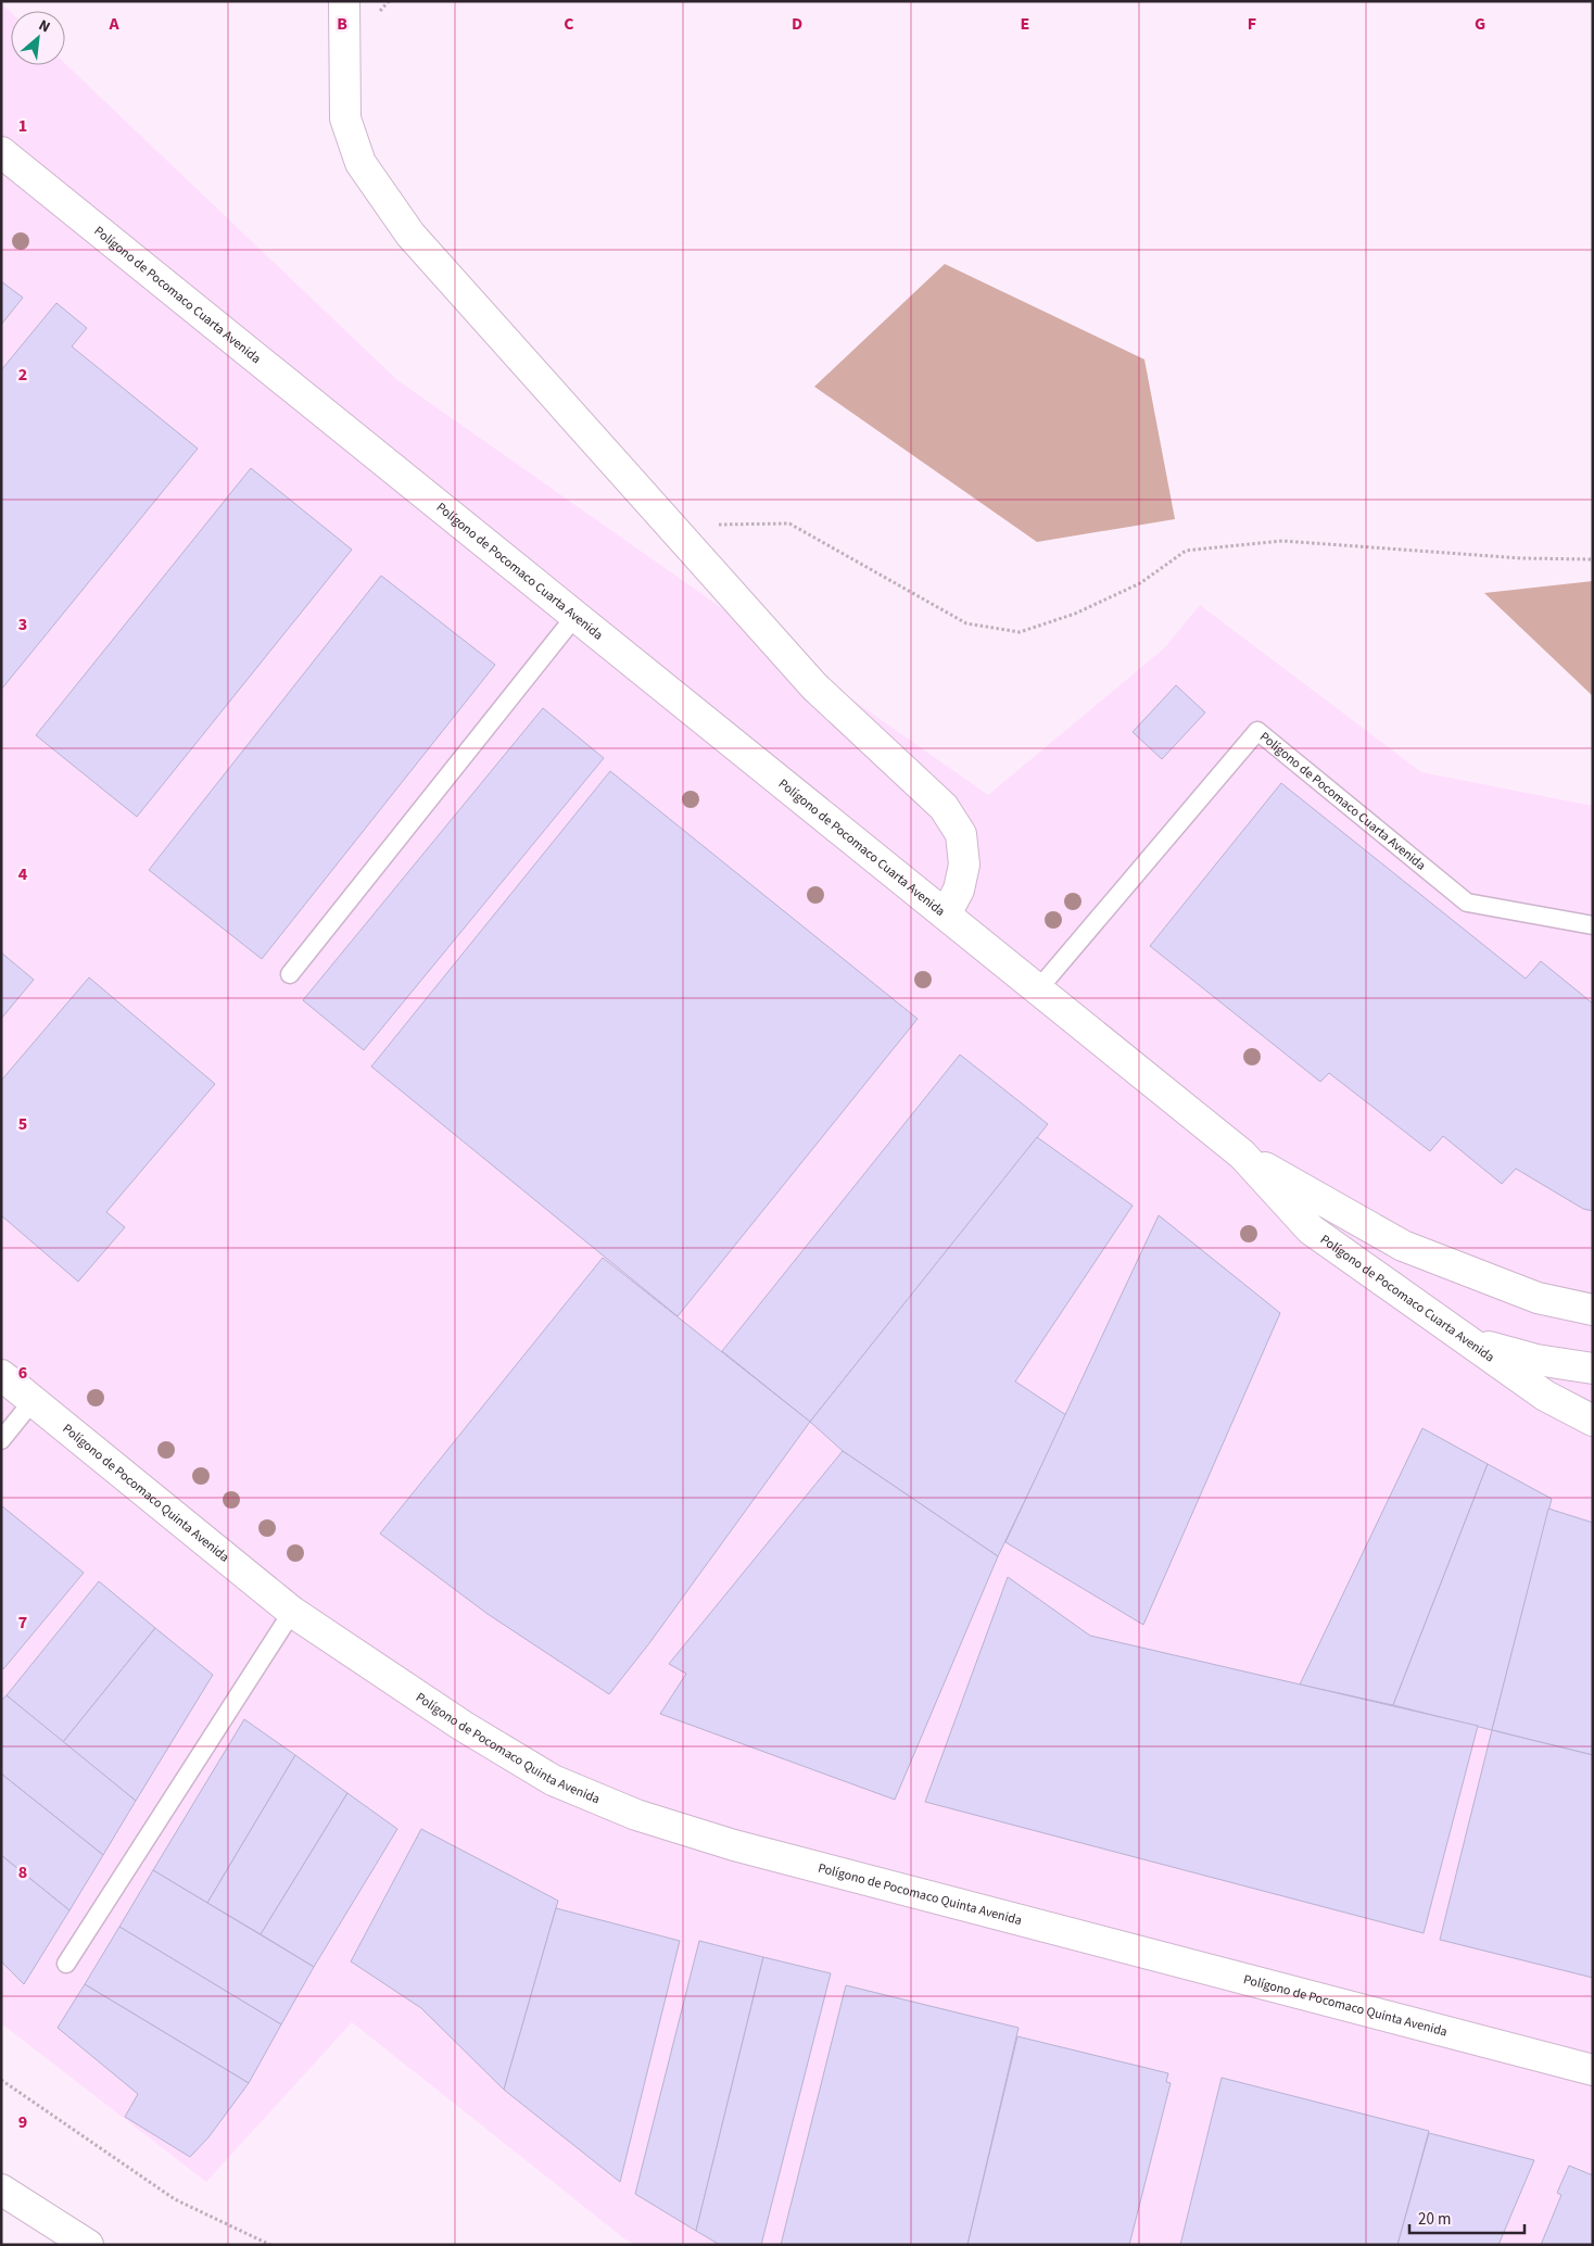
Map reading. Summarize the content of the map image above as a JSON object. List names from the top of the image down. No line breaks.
{"streets":{"street":["Polígono de Pocomaco Cuarta Avenida","Polígono de Pocomaco Quinta Avenida"]},"scale_bar":"20 m","north":"top right","grid":{"columns":["A","B","C","D","E","F","G"],"rows":["1","2","3","4","5","6","7","8","9"]}}
